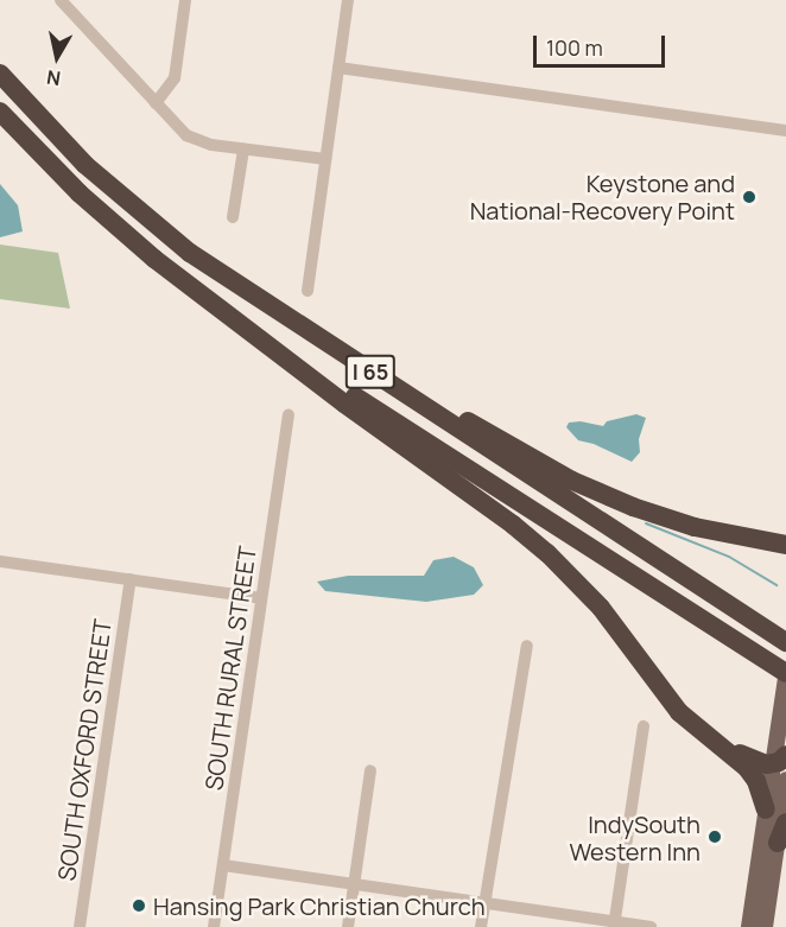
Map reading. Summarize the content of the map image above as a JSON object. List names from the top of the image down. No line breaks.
{"streets":{"highway":["I 65"],"street":["SOUTH RURAL STREET","SOUTH OXFORD STREET"]},"places":["Keystone and National-Recovery Point","IndySouth Western Inn","Hansing Park Christian Church"],"scale_bar":"100 m","north":"bottom"}
